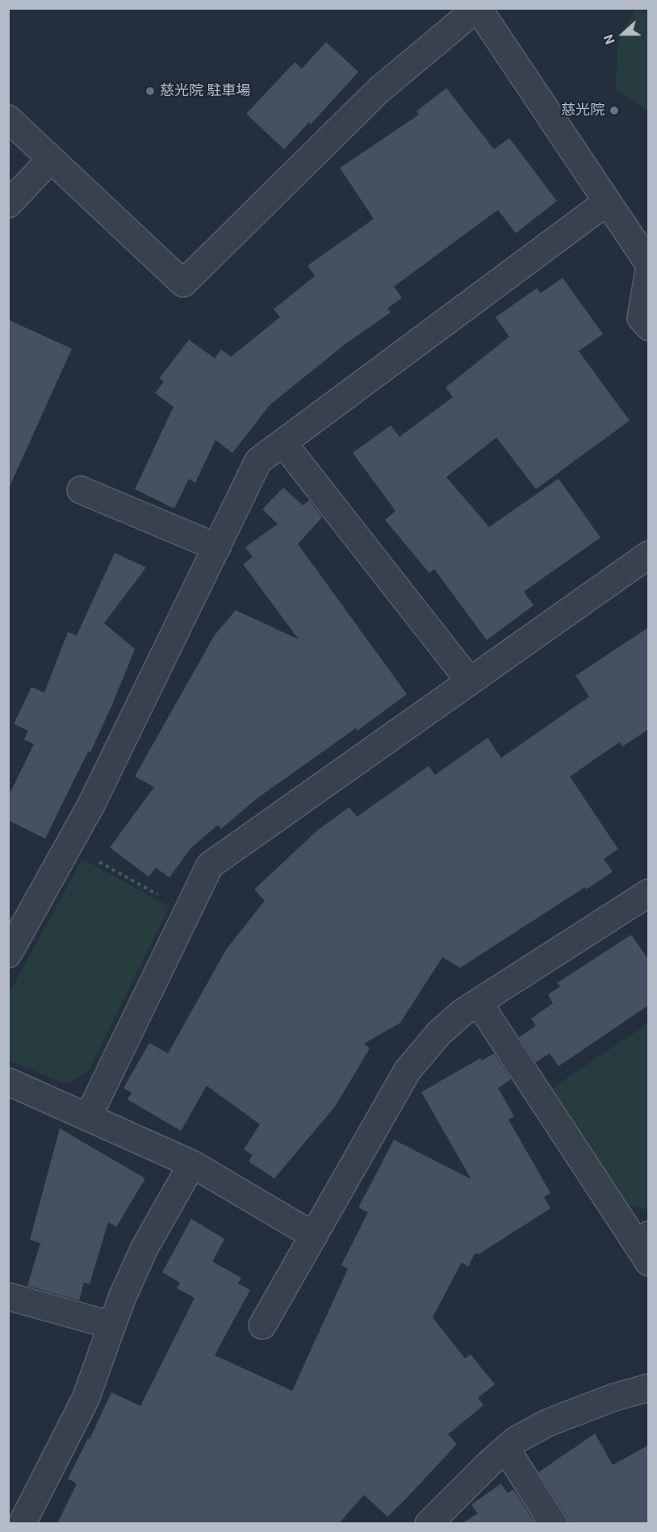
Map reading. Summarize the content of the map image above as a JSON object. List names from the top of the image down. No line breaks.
{"places":["慈光院 駐車場","慈光院"],"north":"left"}
